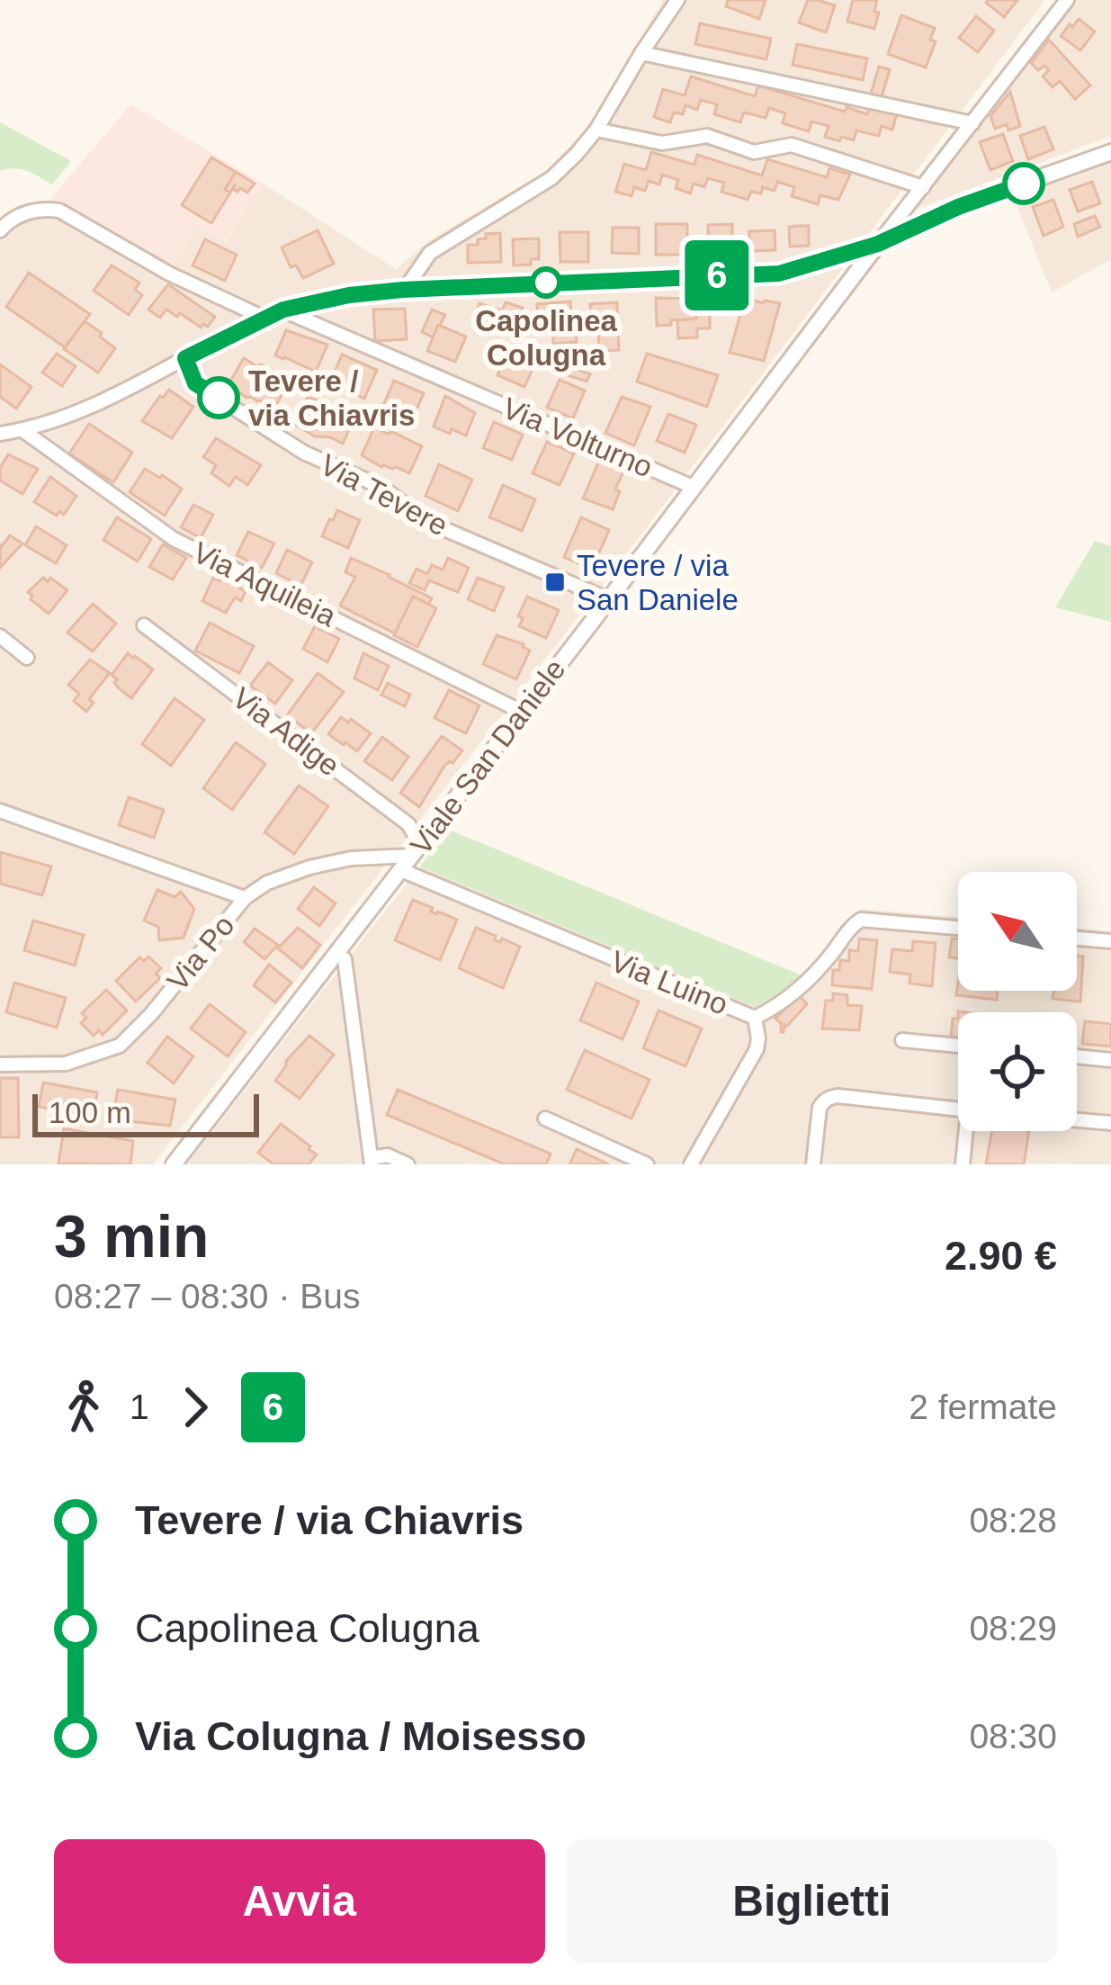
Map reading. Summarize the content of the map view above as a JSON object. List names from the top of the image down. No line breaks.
{"streets":{"street":["Via Volturno","Via Tevere","Via Aquileia","Via Adige","Viale San Daniele","Via Po","Via Luino"]},"crossings":[["Via Volturno","Viale San Daniele"],["Via Tevere","Viale San Daniele"],["Via Aquileia","Viale San Daniele"],["Via Adige","Viale San Daniele"],["Via Adige","Via Po"],["Viale San Daniele","Via Po"],["Viale San Daniele","Via Luino"]],"places":{"other":["Capolinea Colugna","Tevere / via Chiavris"],"transit":["Tevere / via San Daniele"]},"lines":["bus line 6"],"scale_bar":"100 m","north":"top left","page":{"on_map":"6","scale":"100 m","heading":["3 min","08:27 – 08:30 · Bus","2.90 €"],"legs":["1","6","2 fermate"],"list":[{"name":"Tevere / via Chiavris","value":"08:28"},{"name":"Capolinea Colugna","value":"08:29"},{"name":"Via Colugna / Moisesso","value":"08:30"}],"buttons":["Avvia","Biglietti"]}}
